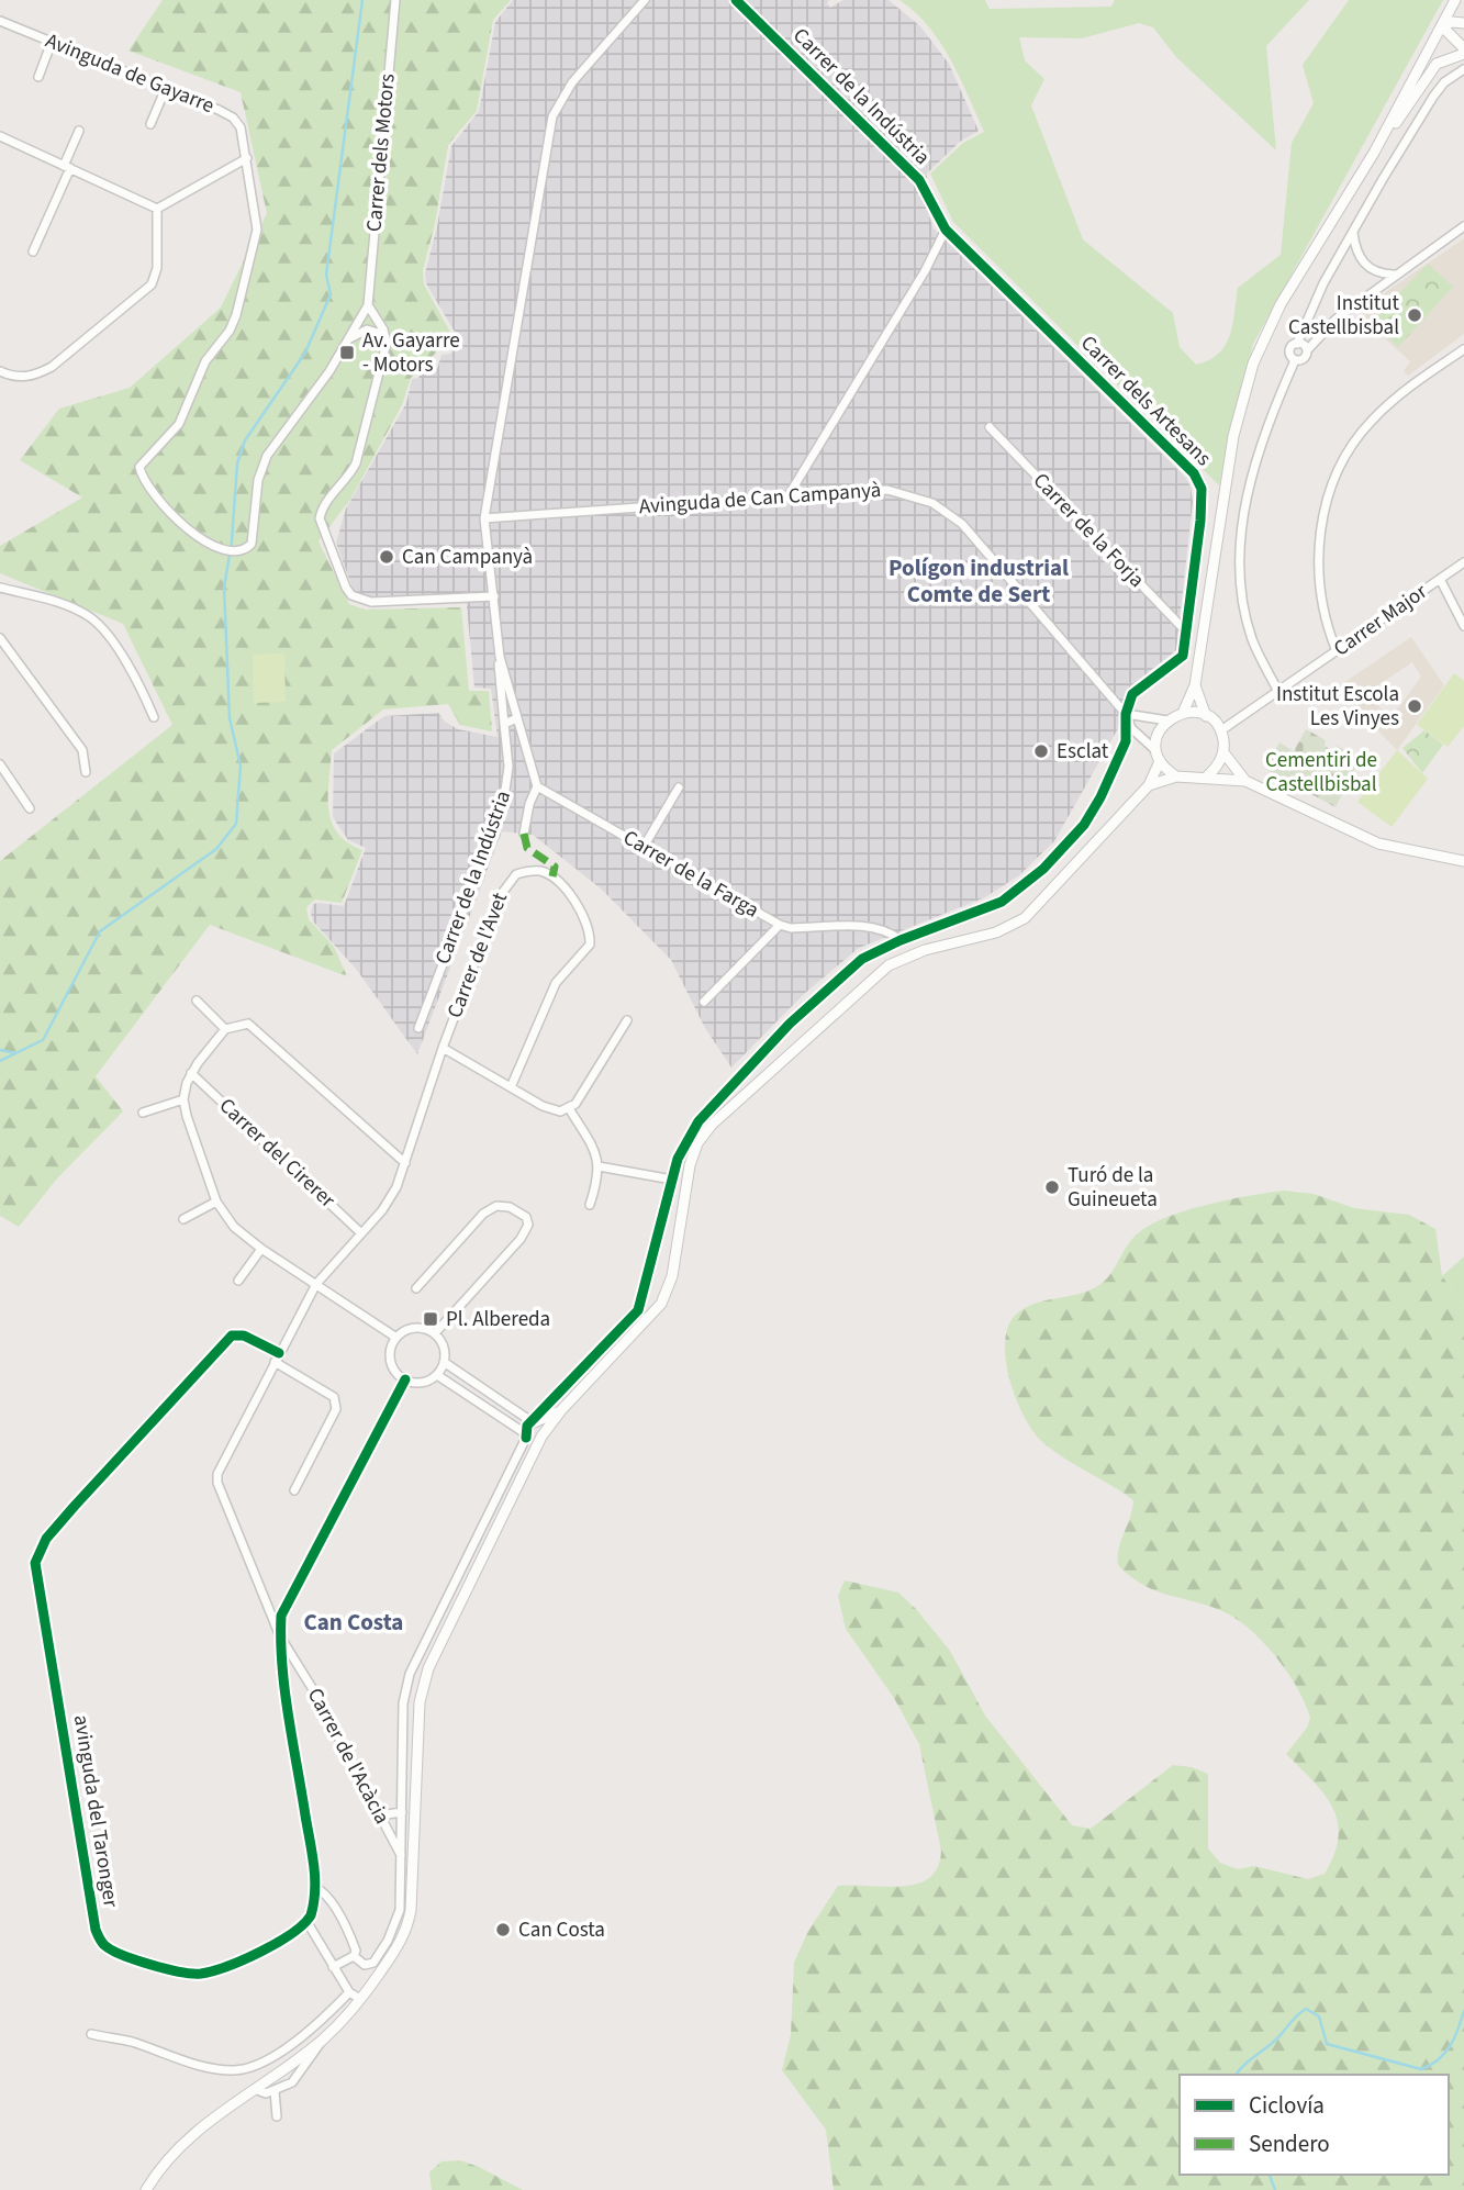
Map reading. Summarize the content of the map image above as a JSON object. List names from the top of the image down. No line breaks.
{"streets":{"street":["Avinguda de Gayarre","Carrer de la Indústria","Carrer dels Motors","Carrer dels Artesans","Avinguda de Can Campanyà","Carrer de la Forja","Carrer Major","Carrer de la Farga","Carrer de l'Avet","Carrer del Cirerer","Carrer de l'Acàcia","avinguda del Taronger"]},"crossings":[["Avinguda de Gayarre","Carrer dels Motors"],["Carrer de la Indústria","Carrer dels Artesans"],["Carrer de la Indústria","Avinguda de Can Campanyà"],["Carrer de la Indústria","Carrer de la Farga"],["Carrer dels Artesans","Avinguda de Can Campanyà"],["Carrer dels Artesans","Carrer de la Forja"],["Avinguda de Can Campanyà","Carrer Major"],["Carrer de l'Avet","Carrer del Cirerer"],["Carrer de l'Avet","Carrer de l'Acàcia"],["Carrer de l'Acàcia","avinguda del Taronger"]],"districts":["Polígon industrial Comte de Sert","Can Costa"],"parks":["Cementiri de Castellbisbal"],"places":{"other":["Institut Castellbisbal","Can Campanyà","Institut Escola Les Vinyes","Esclat","Turó de la Guineueta","Can Costa"],"transit":["Av. Gayarre - Motors","Pl. Albereda"]},"legend":["Ciclovía","Sendero"]}
